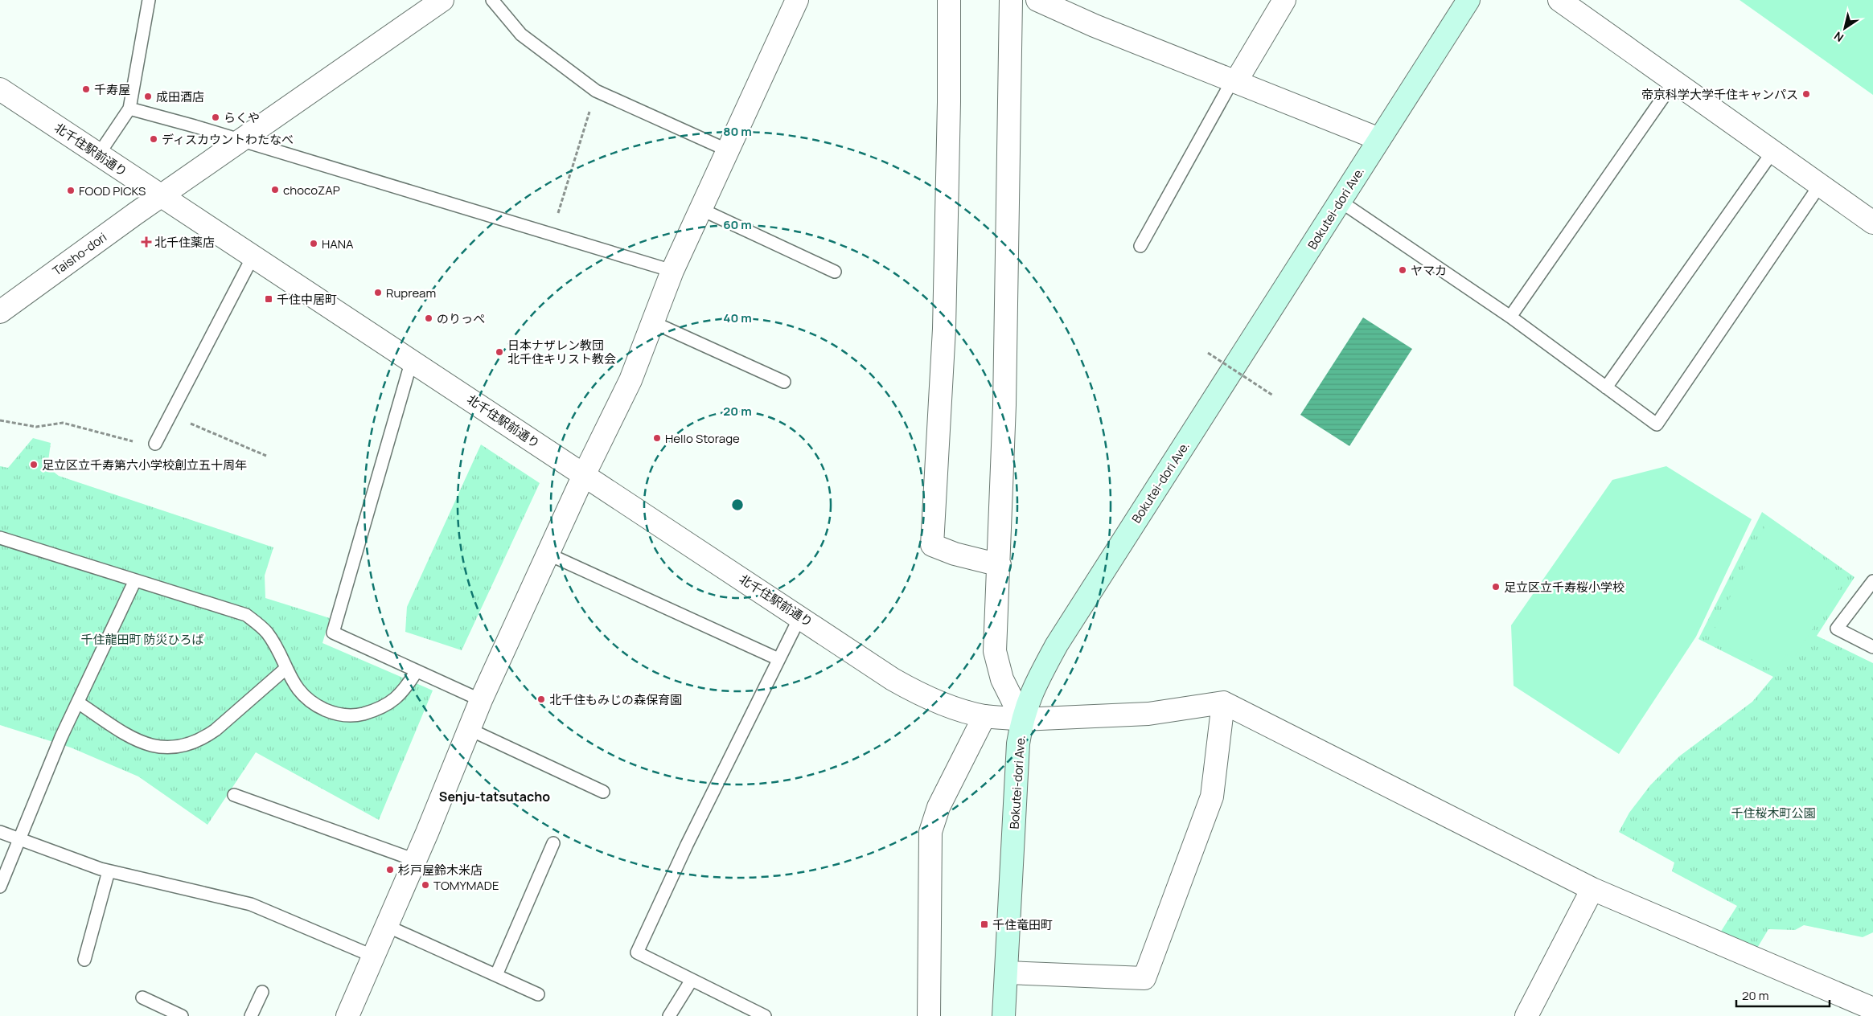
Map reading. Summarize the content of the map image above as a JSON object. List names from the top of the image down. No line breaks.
{"streets":{"main road":["Bokutei-dori Ave."],"street":["北千住駅前通り","Taisho-dori"]},"crossings":[["北千住駅前通り","Bokutei-dori Ave."],["北千住駅前通り","Taisho-dori"]],"districts":["Senju-tatsutacho"],"parks":["千住龍田町 防災ひろば","千住桜木町公園"],"places":{"other":["千寿屋","帝京科学大学千住キャンパス","成田酒店","らくや","ディスカウントわたなべ","chocoZAP","FOOD PICKS","HANA","ヤマカ","Rupream","のりっぺ","日本ナザレン教団 北千住キリスト教会","Hello Storage","足立区立千寿第六小学校創立五十周年","足立区立千寿桜小学校","北千住もみじの森保育園","杉戸屋鈴木米店","TOMYMADE"],"health":["北千住薬店"],"transit":["千住中居町","千住竜田町"]},"scale_bar":"20 m","north":"bottom left","rings":["80 m","60 m","40 m","20 m"]}
